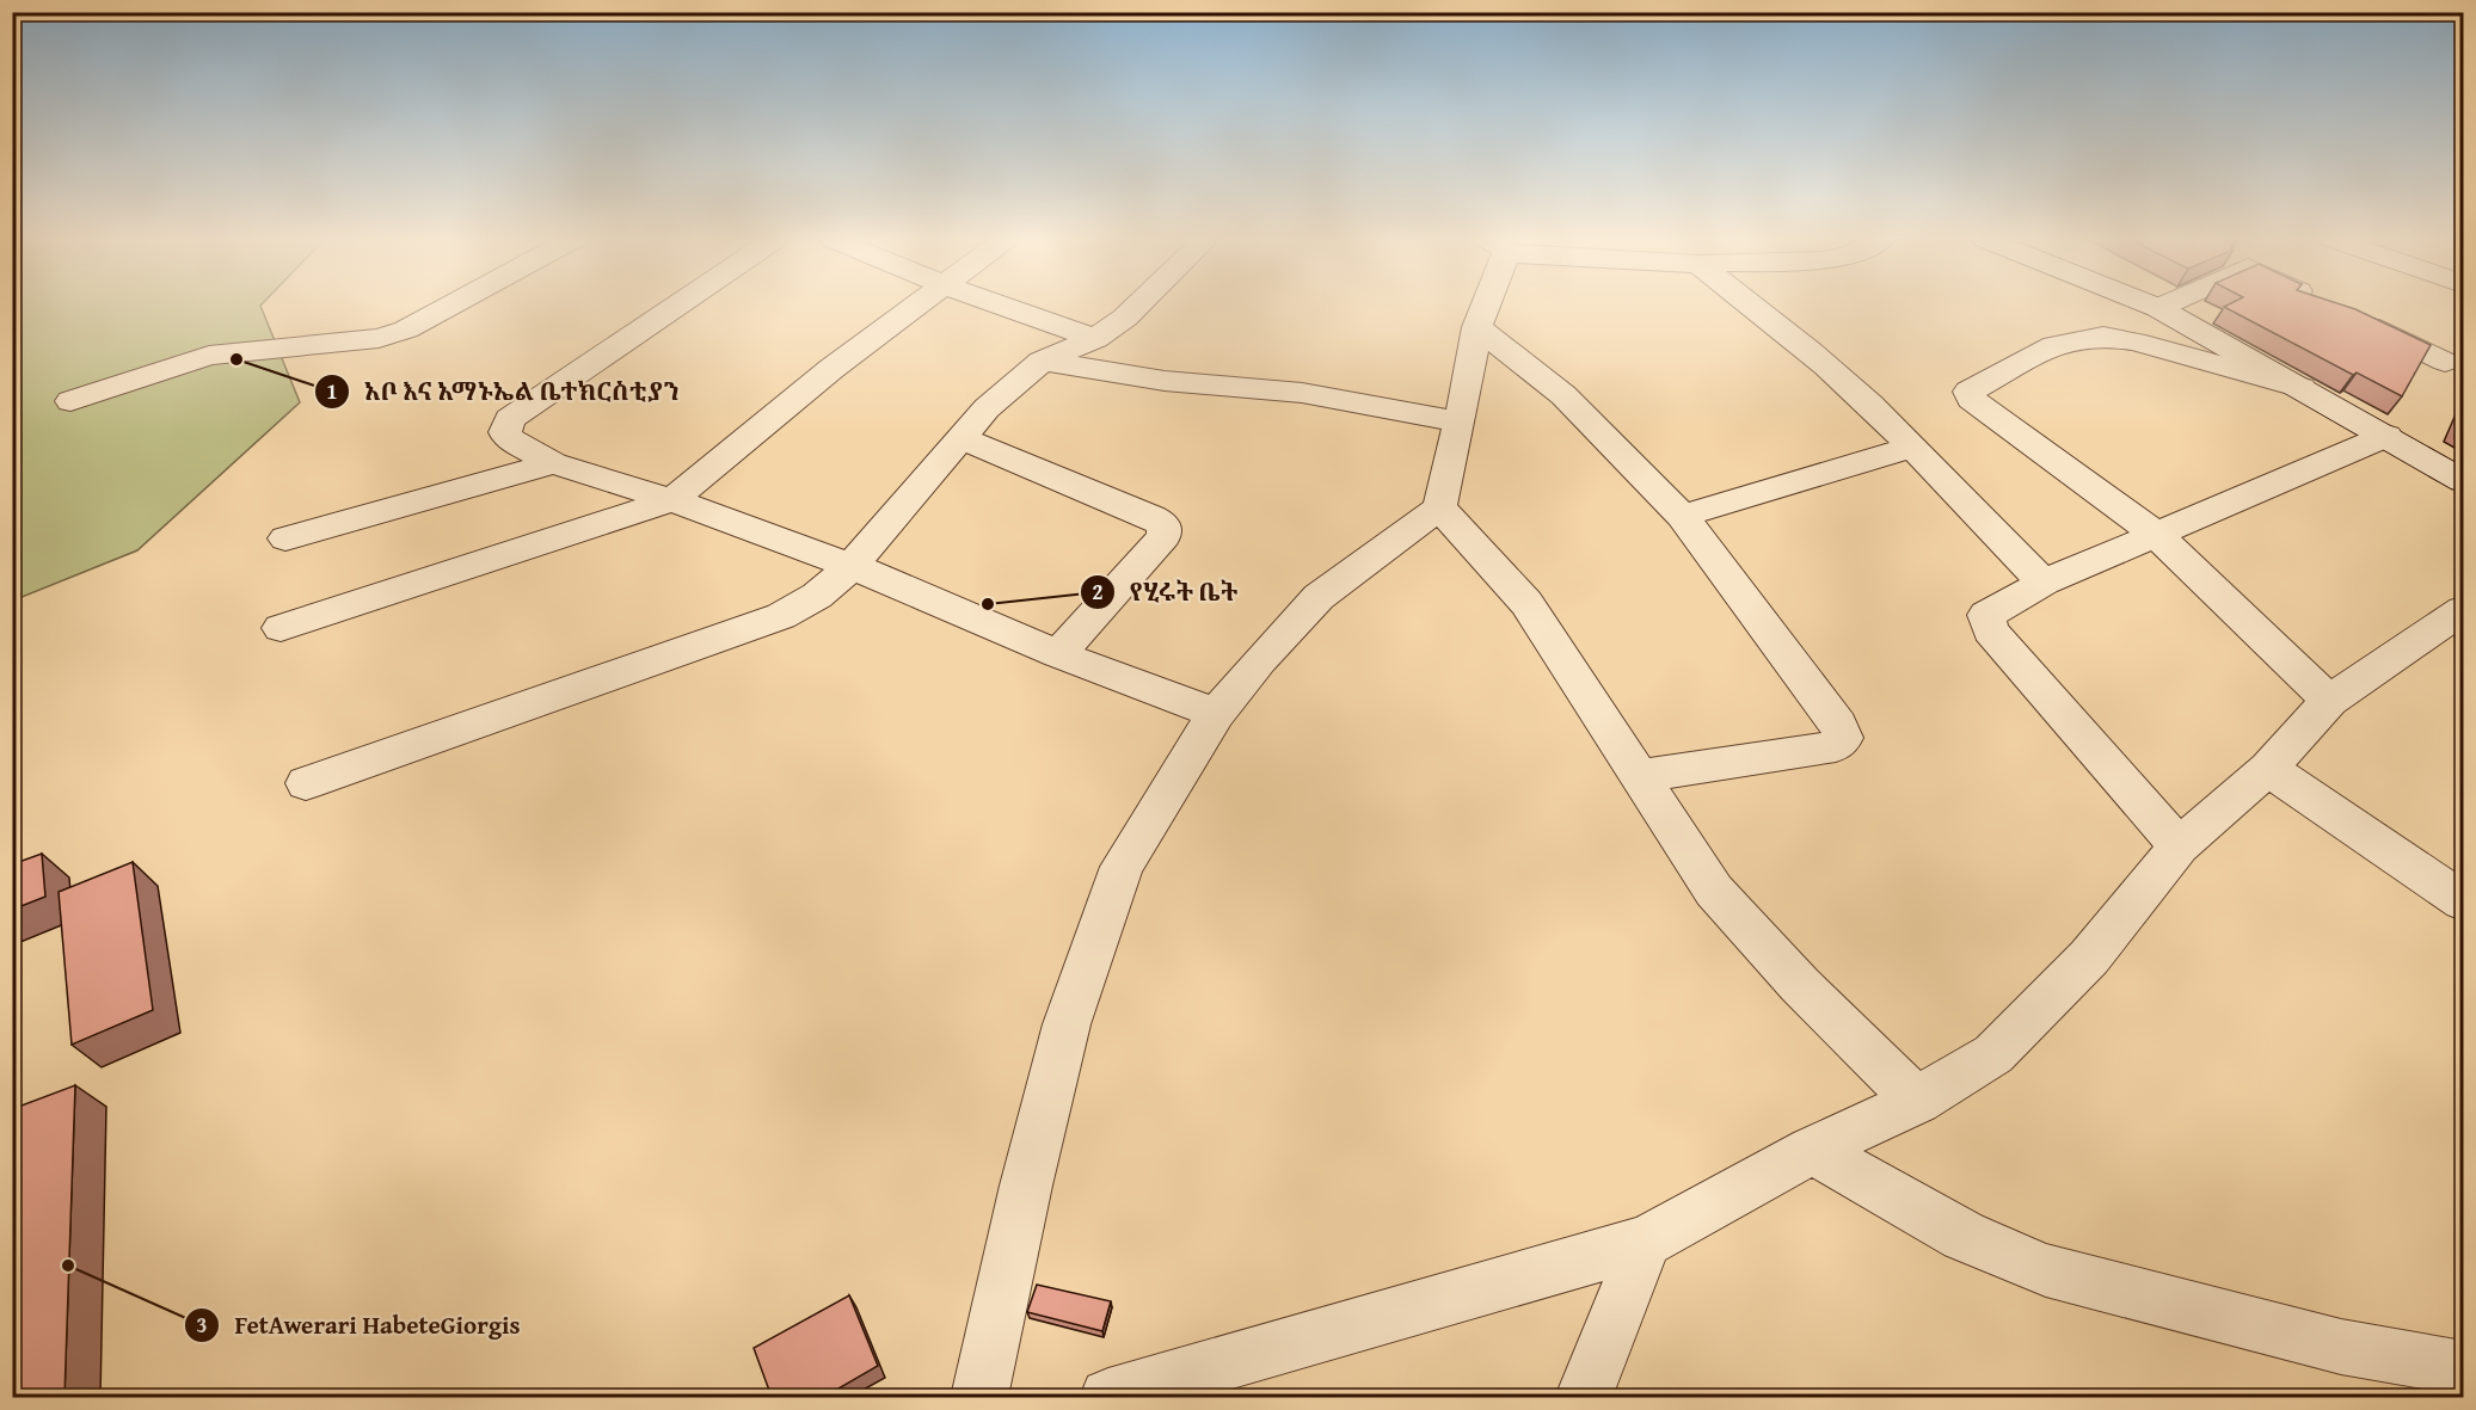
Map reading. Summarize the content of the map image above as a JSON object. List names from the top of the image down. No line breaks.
{"places":["አቦ እና አማኑኤል ቤተክርስቲያን","የሂሩት ቤት","FetAwerari HabeteGiorgis"]}
